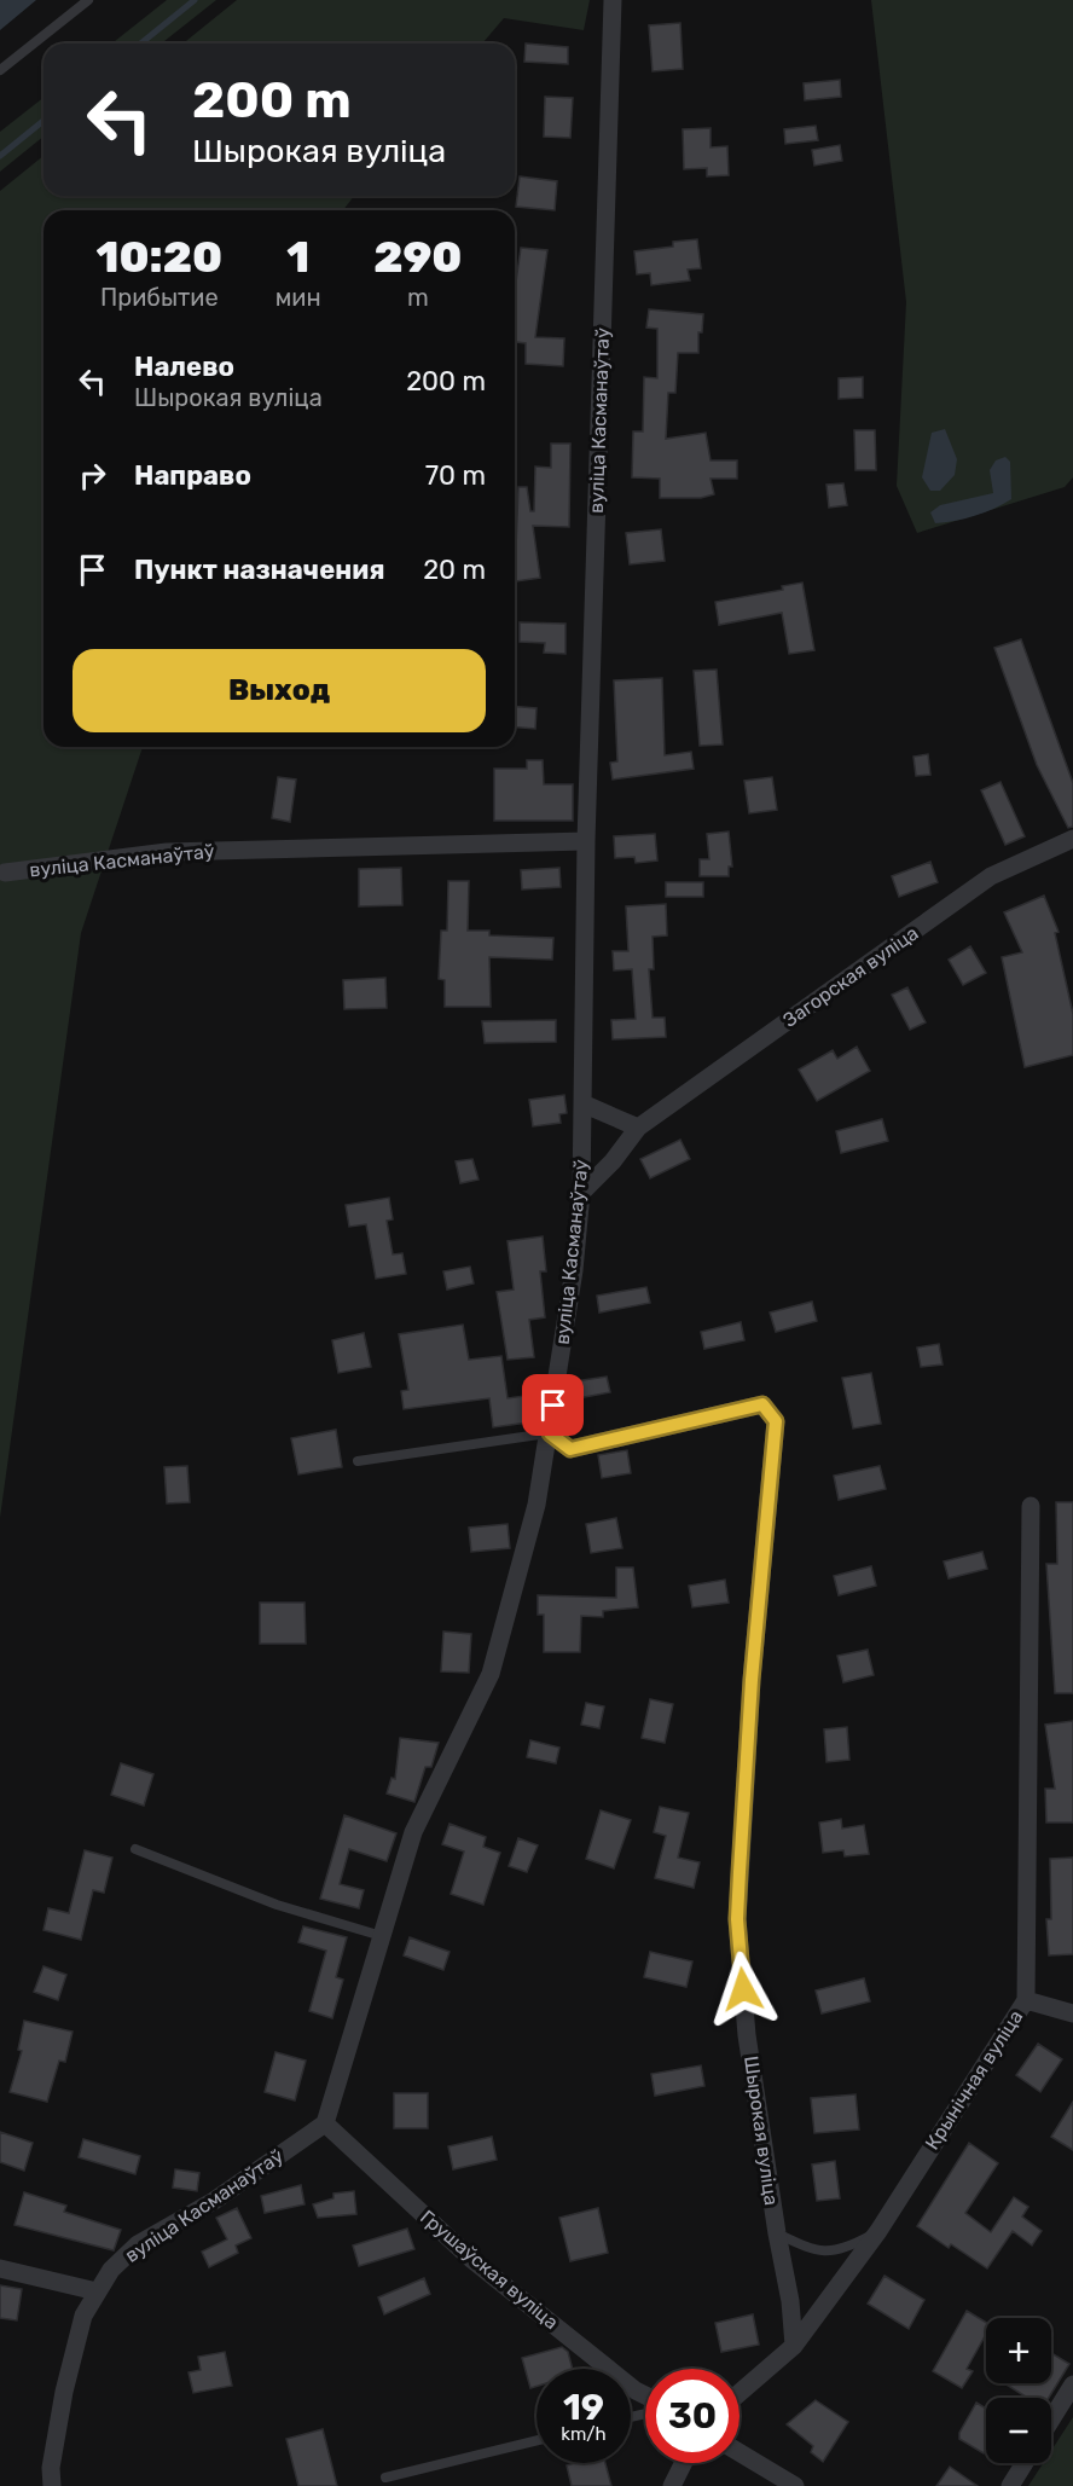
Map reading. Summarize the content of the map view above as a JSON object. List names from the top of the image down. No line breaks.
{"streets":{"street":["вуліца Касманаўтаў","Загорская вуліца","Крынічная вуліца","Шырокая вуліца","Грушаўская вуліца"]},"crossings":[["вуліца Касманаўтаў","Загорская вуліца"],["вуліца Касманаўтаў","Шырокая вуліца"],["вуліца Касманаўтаў","Грушаўская вуліца"],["Крынічная вуліца","Шырокая вуліца"]],"page":{"turn":["200 m","Шырокая вуліца"],"eta":["10:20","Прибытие","1","мин","290","m"],"list":[{"name":"Налево","note":"Шырокая вуліца","value":"200 m"},{"name":"Направо","value":"70 m"},{"name":"Пункт назначения","value":"20 m"}],"buttons":"Выход","map_buttons":["+","−"],"speed":"19 km/h","limit":"30"}}
